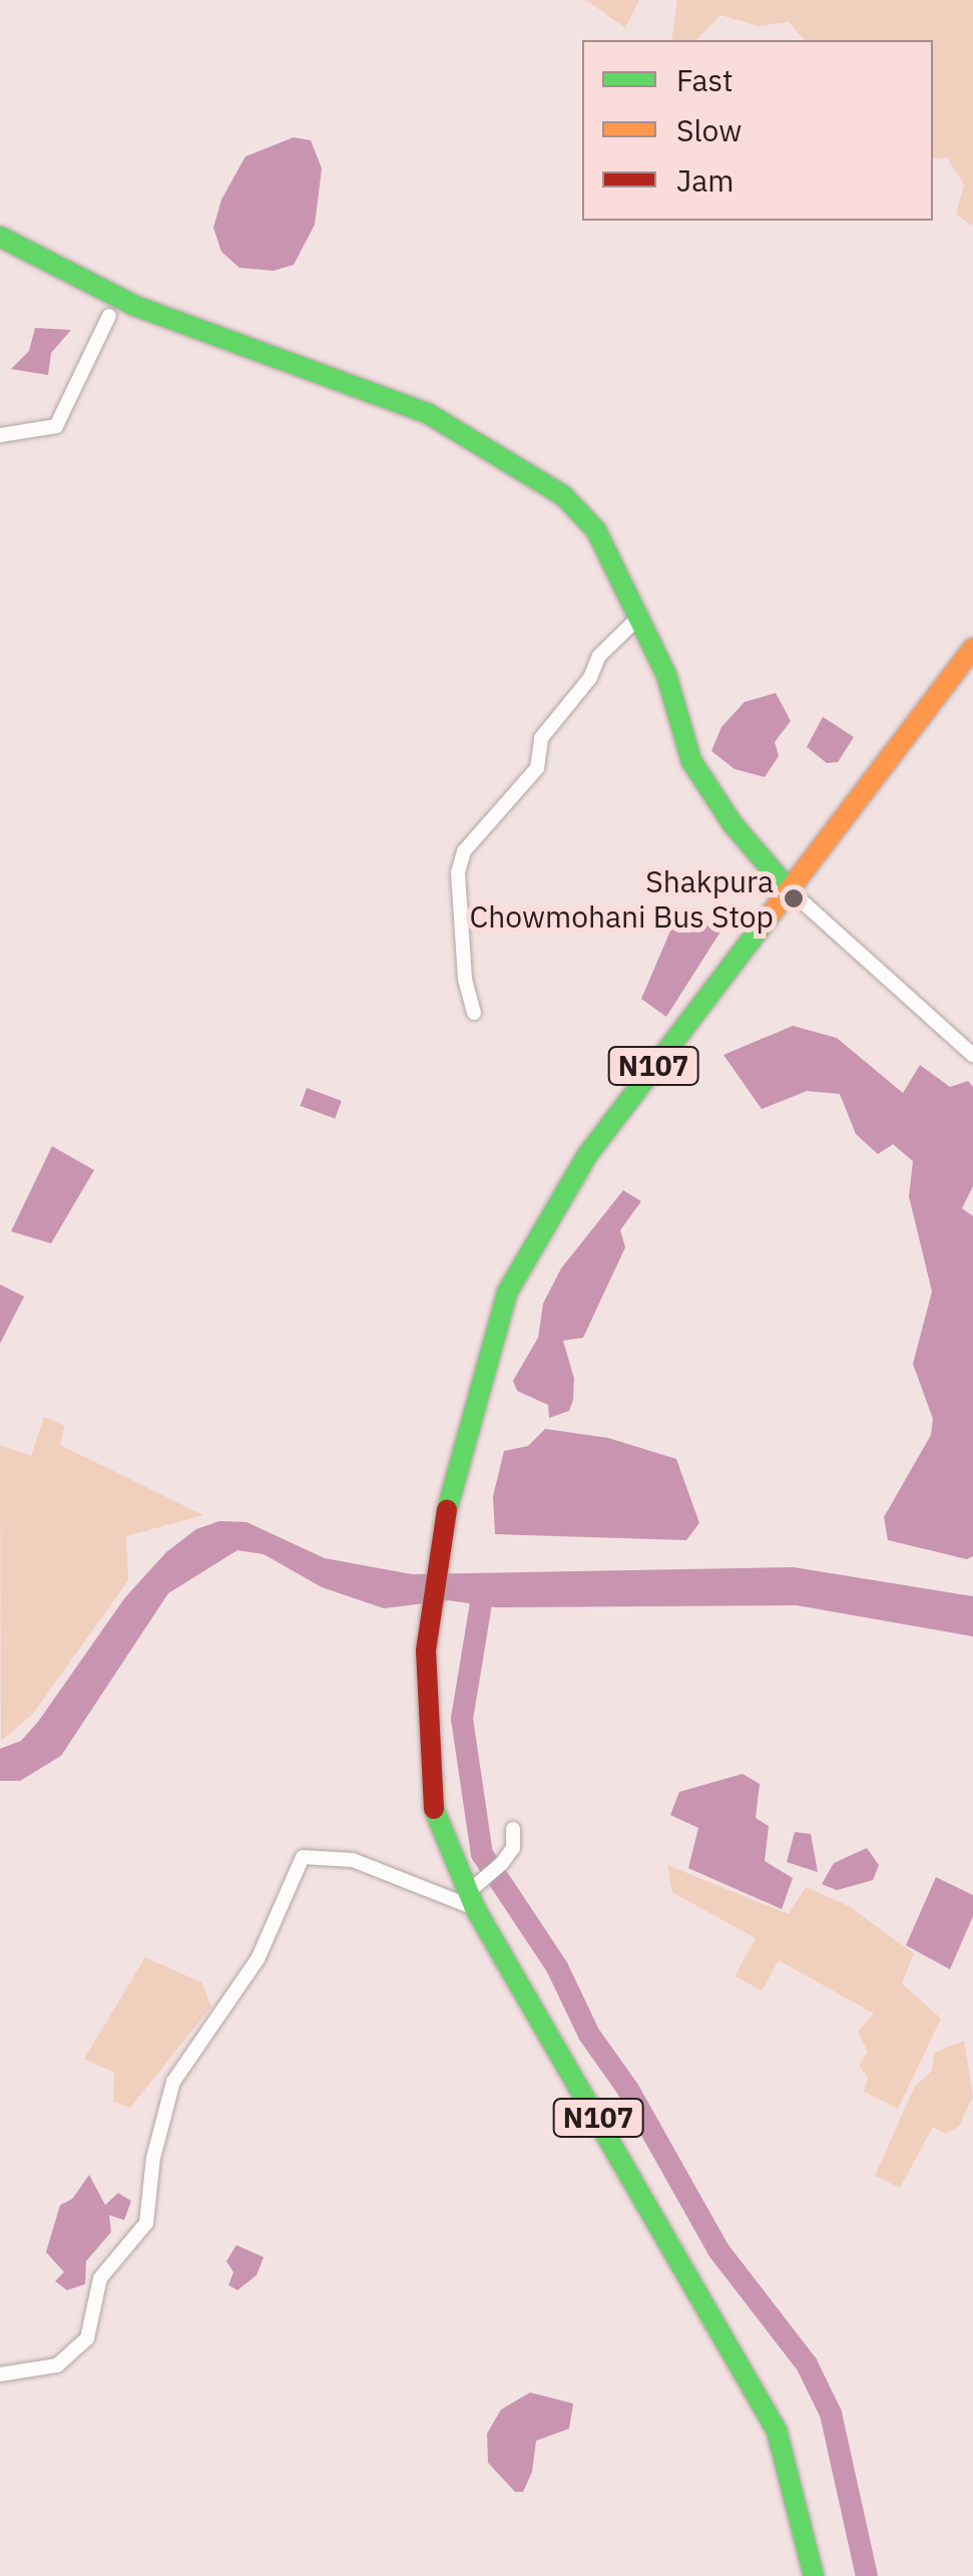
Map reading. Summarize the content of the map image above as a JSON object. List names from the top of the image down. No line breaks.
{"streets":{"main road":["N107"]},"places":["Shakpura Chowmohani Bus Stop"],"legend":["Fast","Slow","Jam"]}
